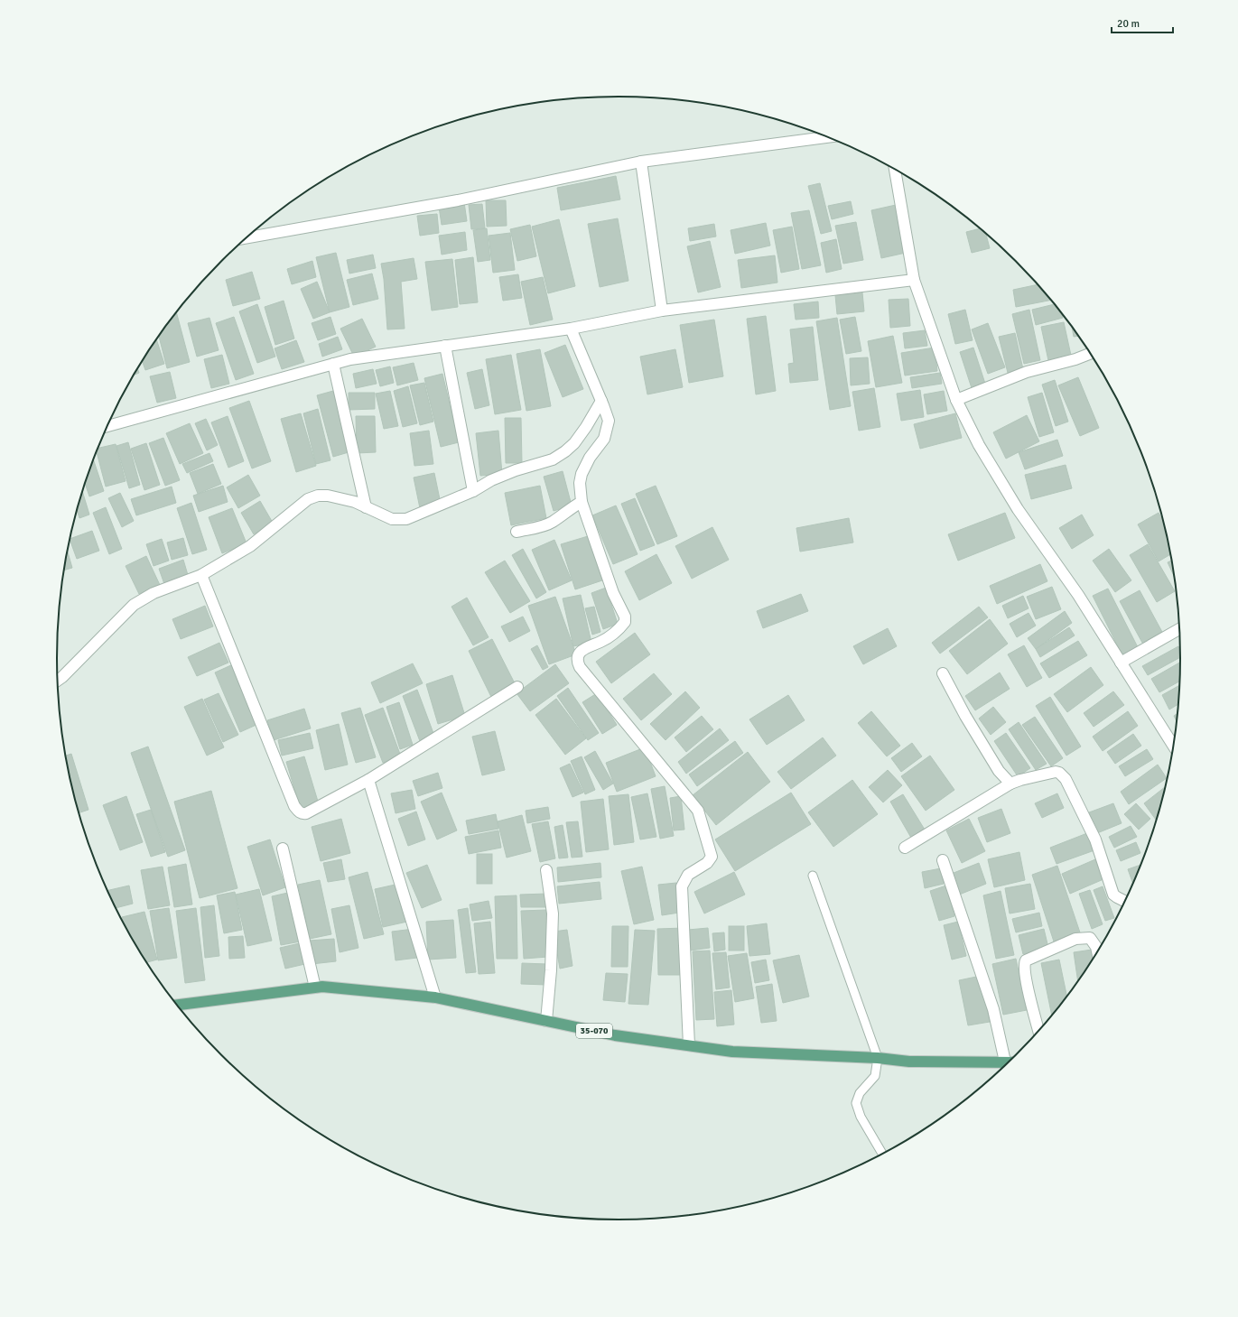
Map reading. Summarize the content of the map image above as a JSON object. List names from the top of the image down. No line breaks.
{"streets":{"main road":["35-070"]},"scale_bar":"20 m"}
